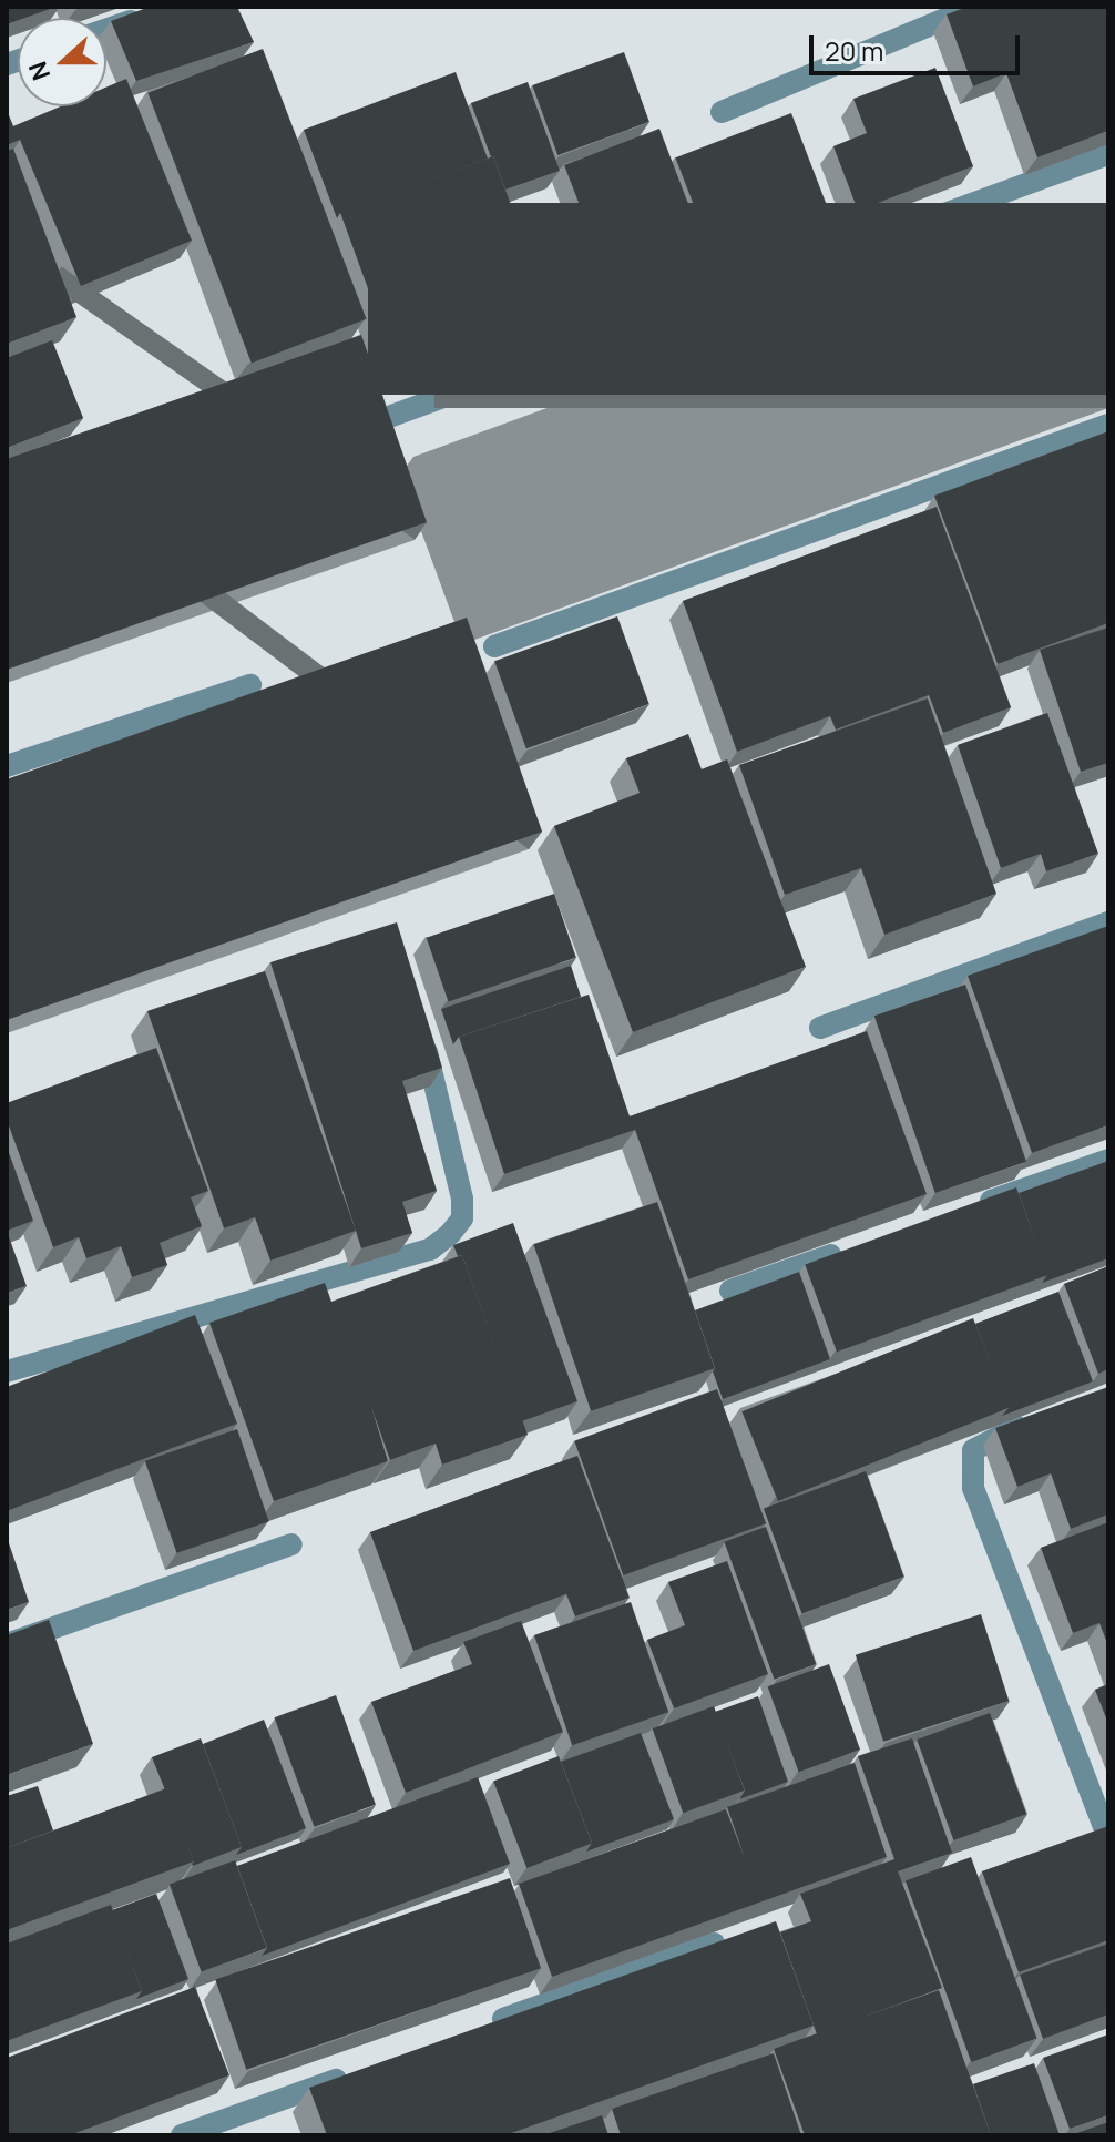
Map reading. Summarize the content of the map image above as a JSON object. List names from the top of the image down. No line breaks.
{"scale_bar":"20 m","north":"left"}
